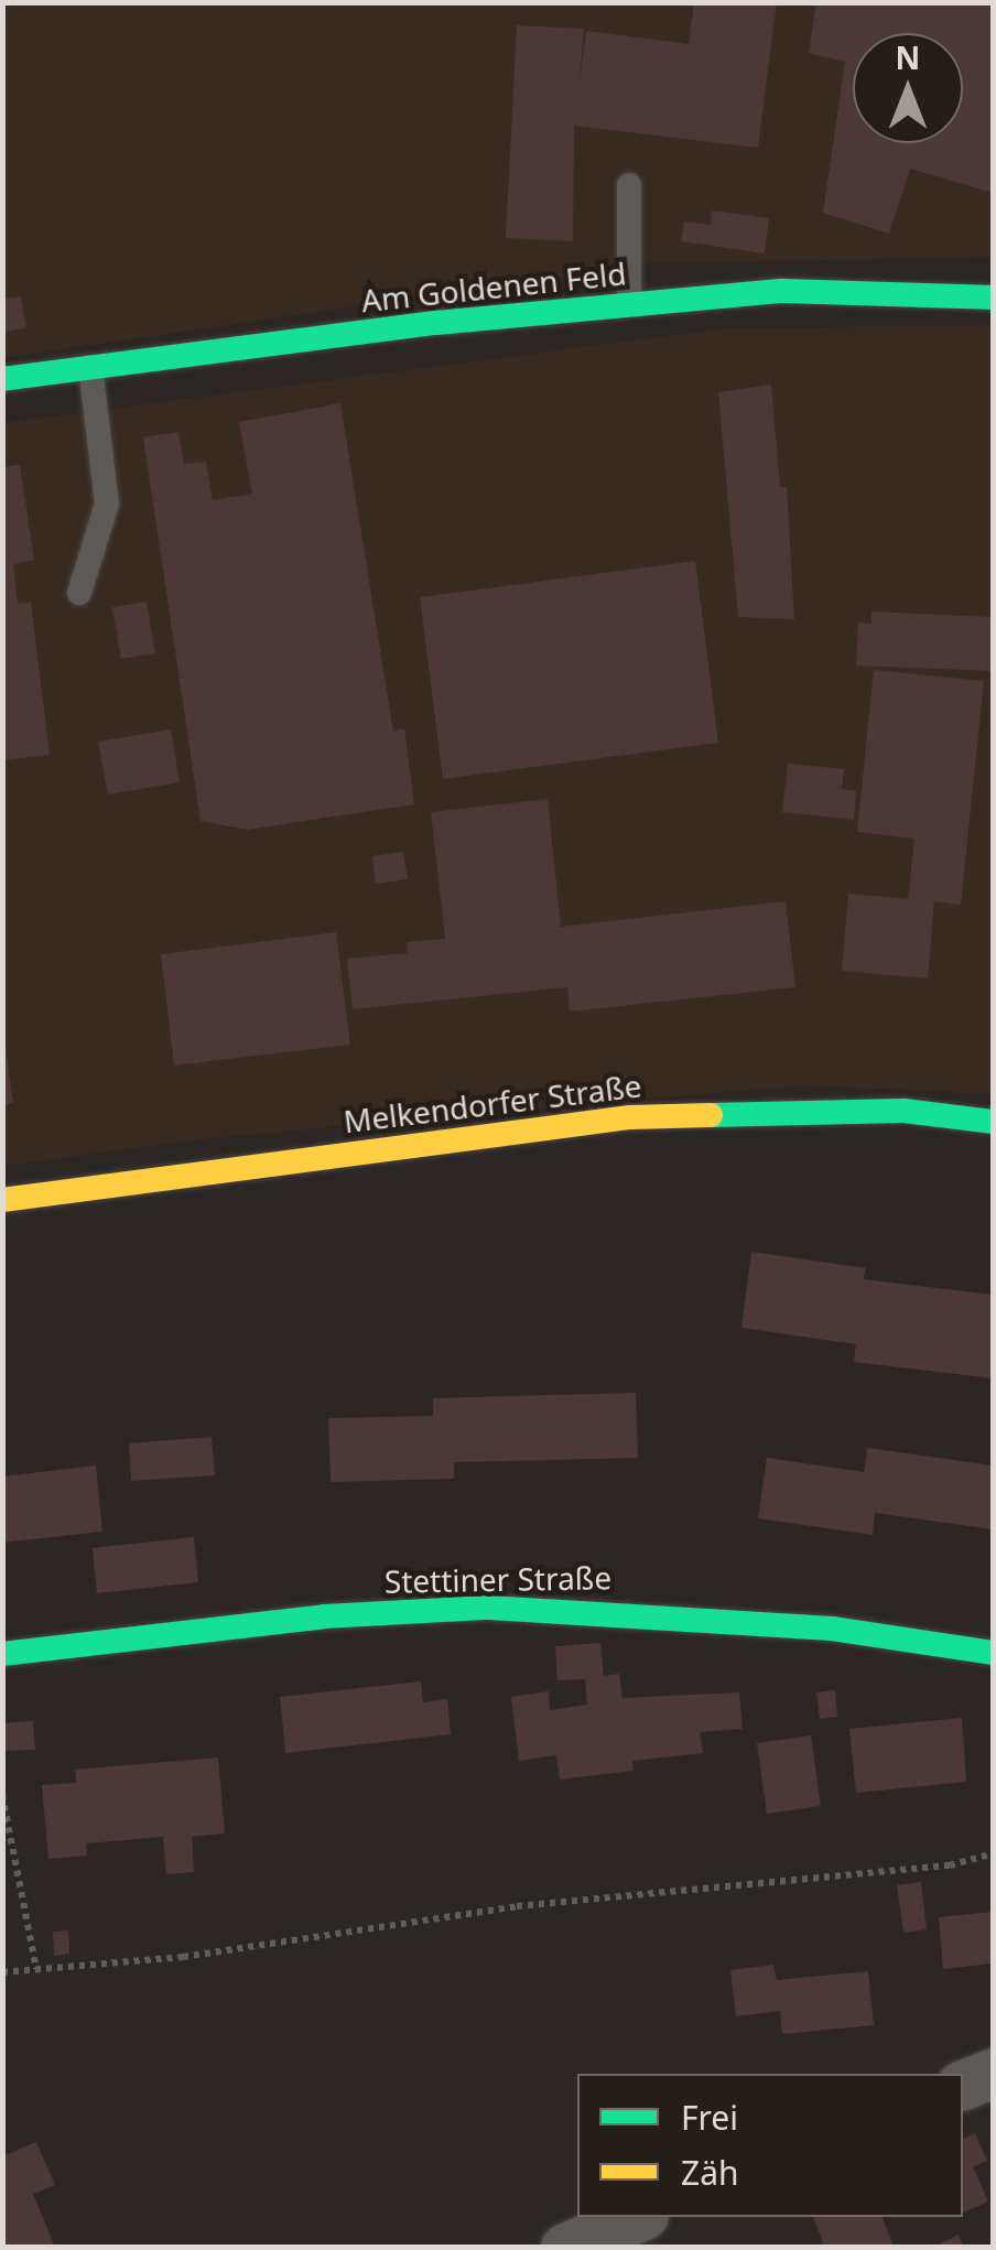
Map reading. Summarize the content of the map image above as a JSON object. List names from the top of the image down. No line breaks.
{"streets":{"street":["Am Goldenen Feld","Melkendorfer Straße","Stettiner Straße"]},"legend":["Frei","Zäh"],"north":"top"}
